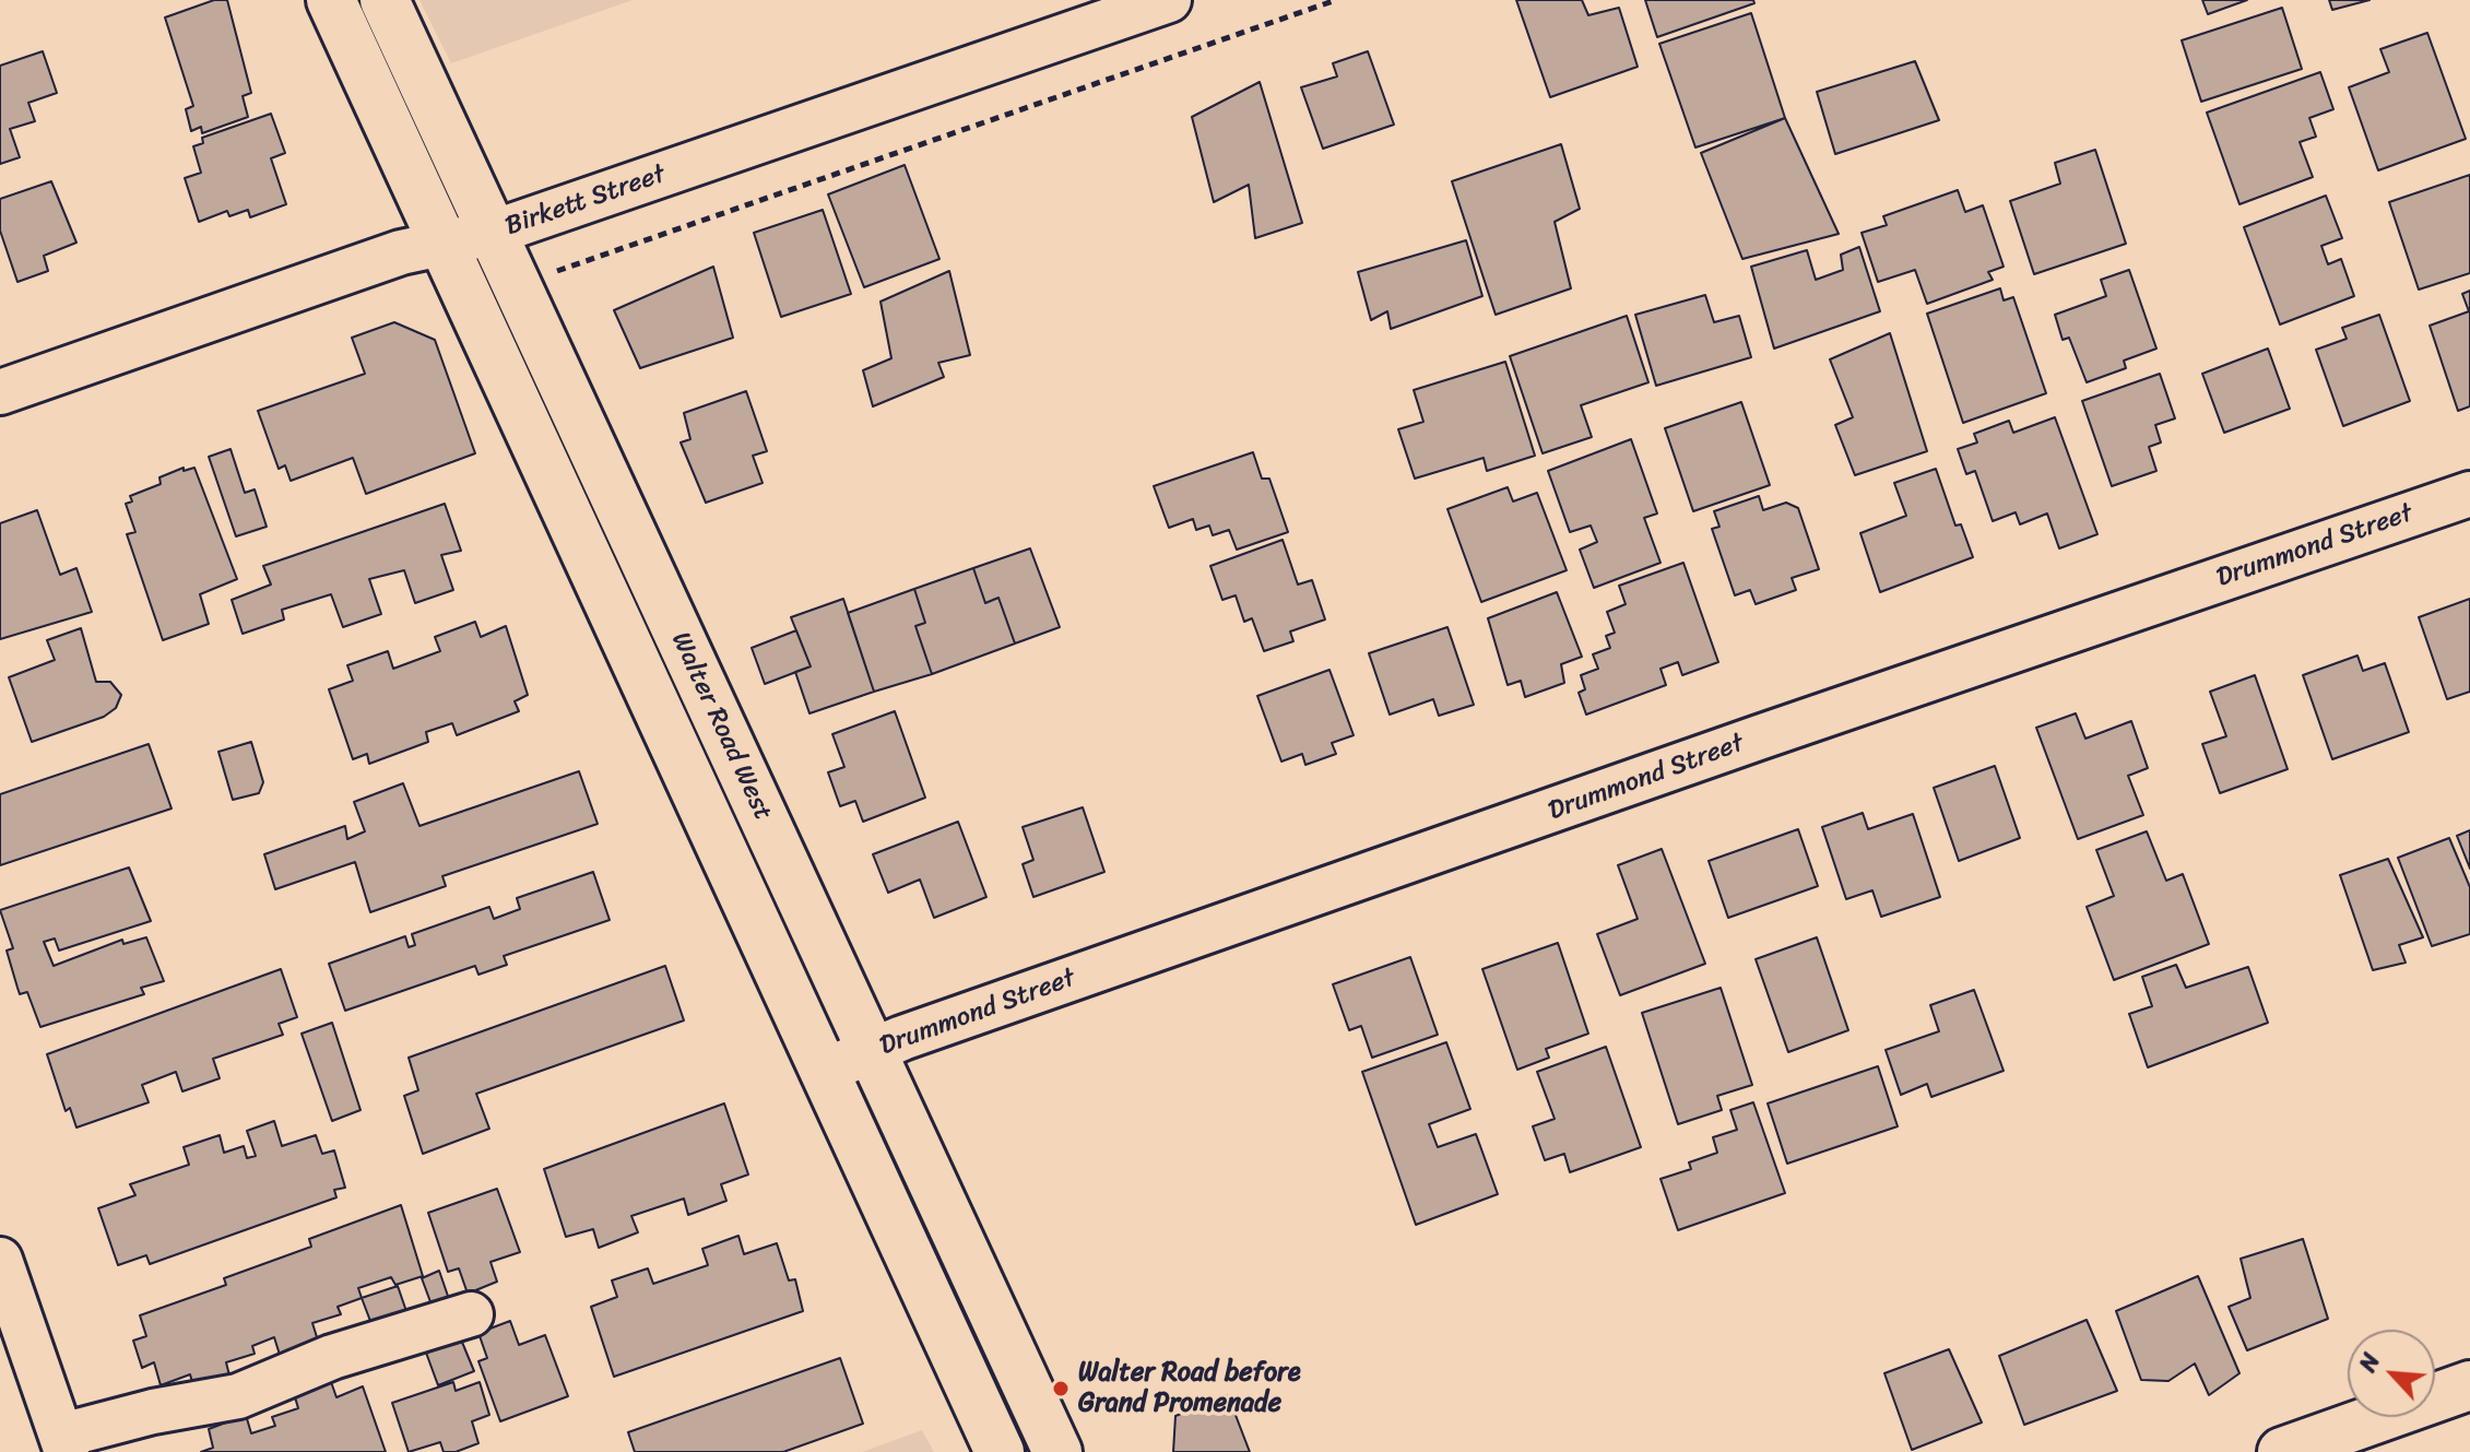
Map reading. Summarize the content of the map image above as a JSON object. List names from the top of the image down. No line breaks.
{"streets":{"main road":["Walter Road West"],"street":["Birkett Street","Drummond Street"]},"crossings":[["Birkett Street","Walter Road West"],["Drummond Street","Walter Road West"]],"places":["Walter Road before Grand Promenade"],"north":"top left"}
